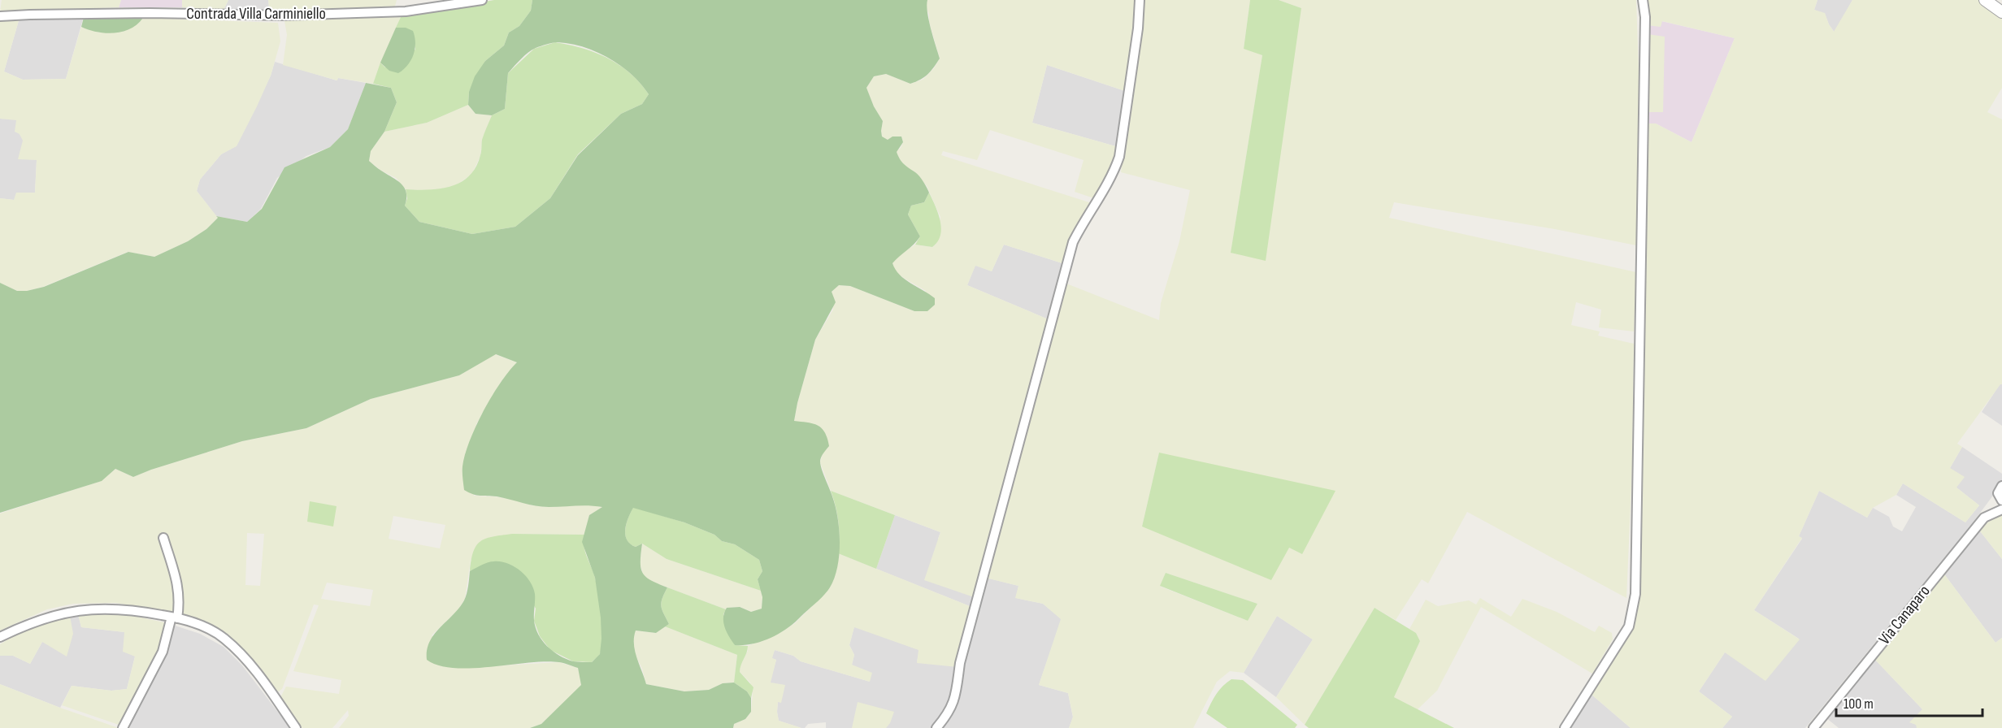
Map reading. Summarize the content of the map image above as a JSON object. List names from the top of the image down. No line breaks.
{"streets":{"street":["Contrada Villa Carminiello","Via Canaparo"]},"scale_bar":"100 m"}
